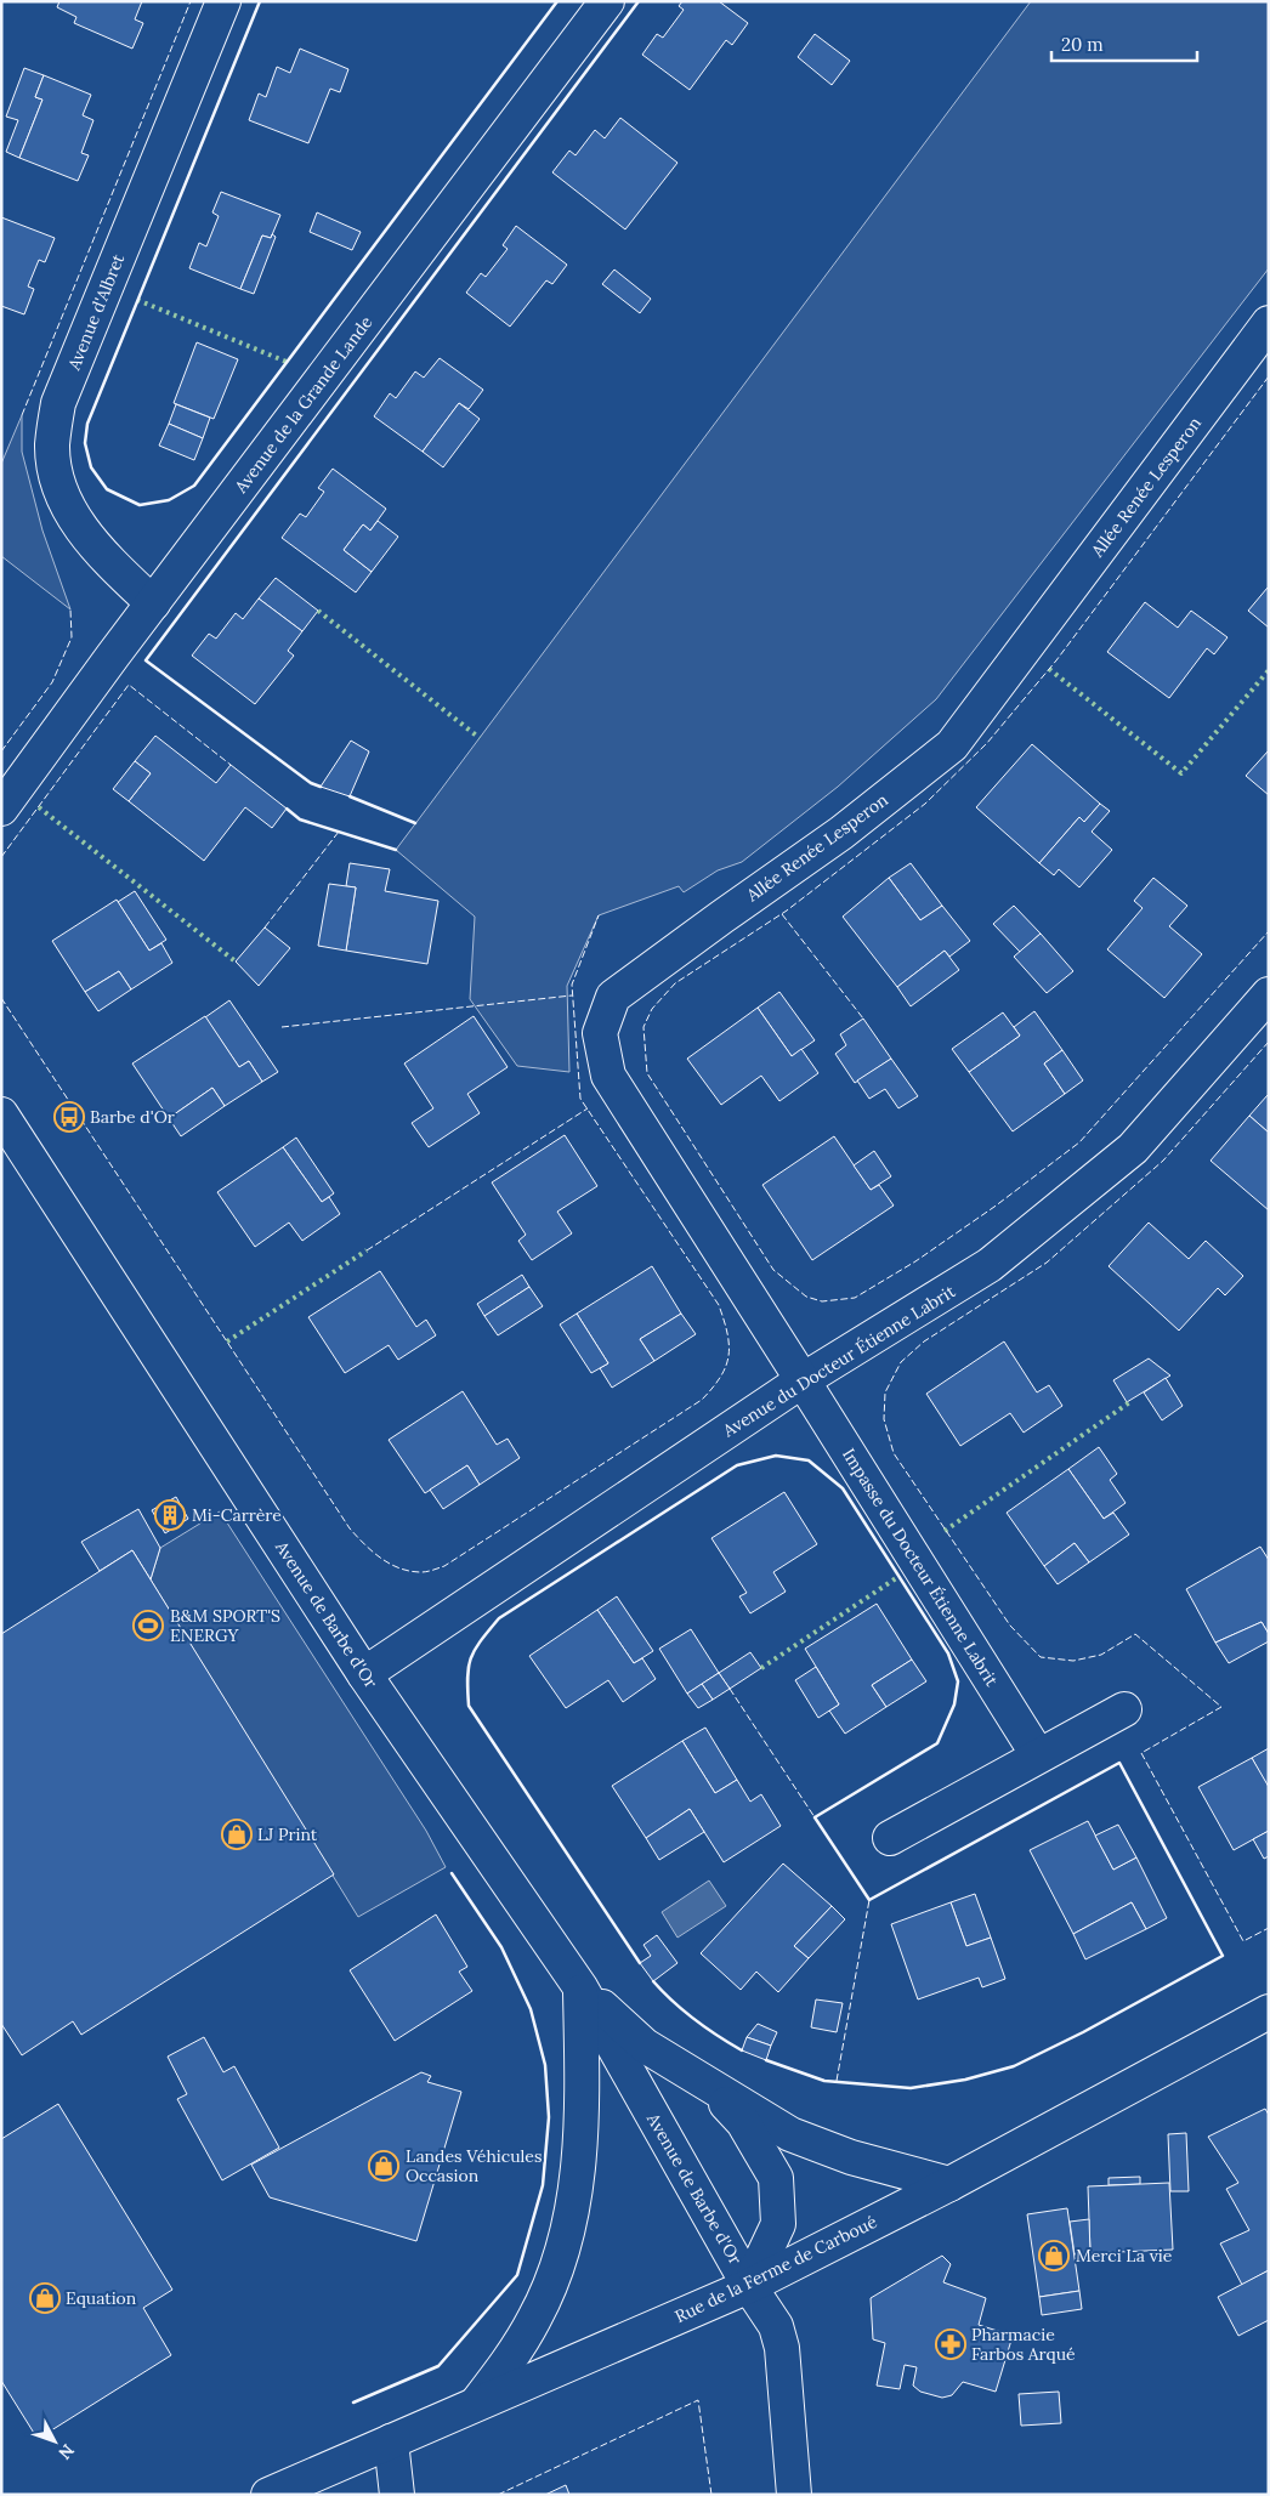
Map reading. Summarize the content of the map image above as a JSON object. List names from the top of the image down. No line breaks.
{"streets":{"street":["Avenue d'Albret","Avenue de la Grande Lande","Allée Renée Lesperon","Avenue du Docteur Étienne Labrit","Impasse du Docteur Étienne Labrit","Avenue de Barbe d'Or","Rue de la Ferme de Carboué"]},"crossings":[["Avenue d'Albret","Avenue de la Grande Lande"],["Allée Renée Lesperon","Avenue du Docteur Étienne Labrit"],["Allée Renée Lesperon","Impasse du Docteur Étienne Labrit"],["Avenue du Docteur Étienne Labrit","Impasse du Docteur Étienne Labrit"],["Avenue du Docteur Étienne Labrit","Avenue de Barbe d'Or"],["Avenue de Barbe d'Or","Rue de la Ferme de Carboué"]],"places":{"bus stop":["Barbe d'Or"],"building":["Mi-Carrère"],"sports":["B&M SPORT'S ENERGY"],"shop":["LJ Print","Landes Véhicules Occasion","Merci La vie","Equation"],"pharmacy":["Pharmacie Farbos Arqué"]},"scale_bar":"20 m","north":"bottom right"}
